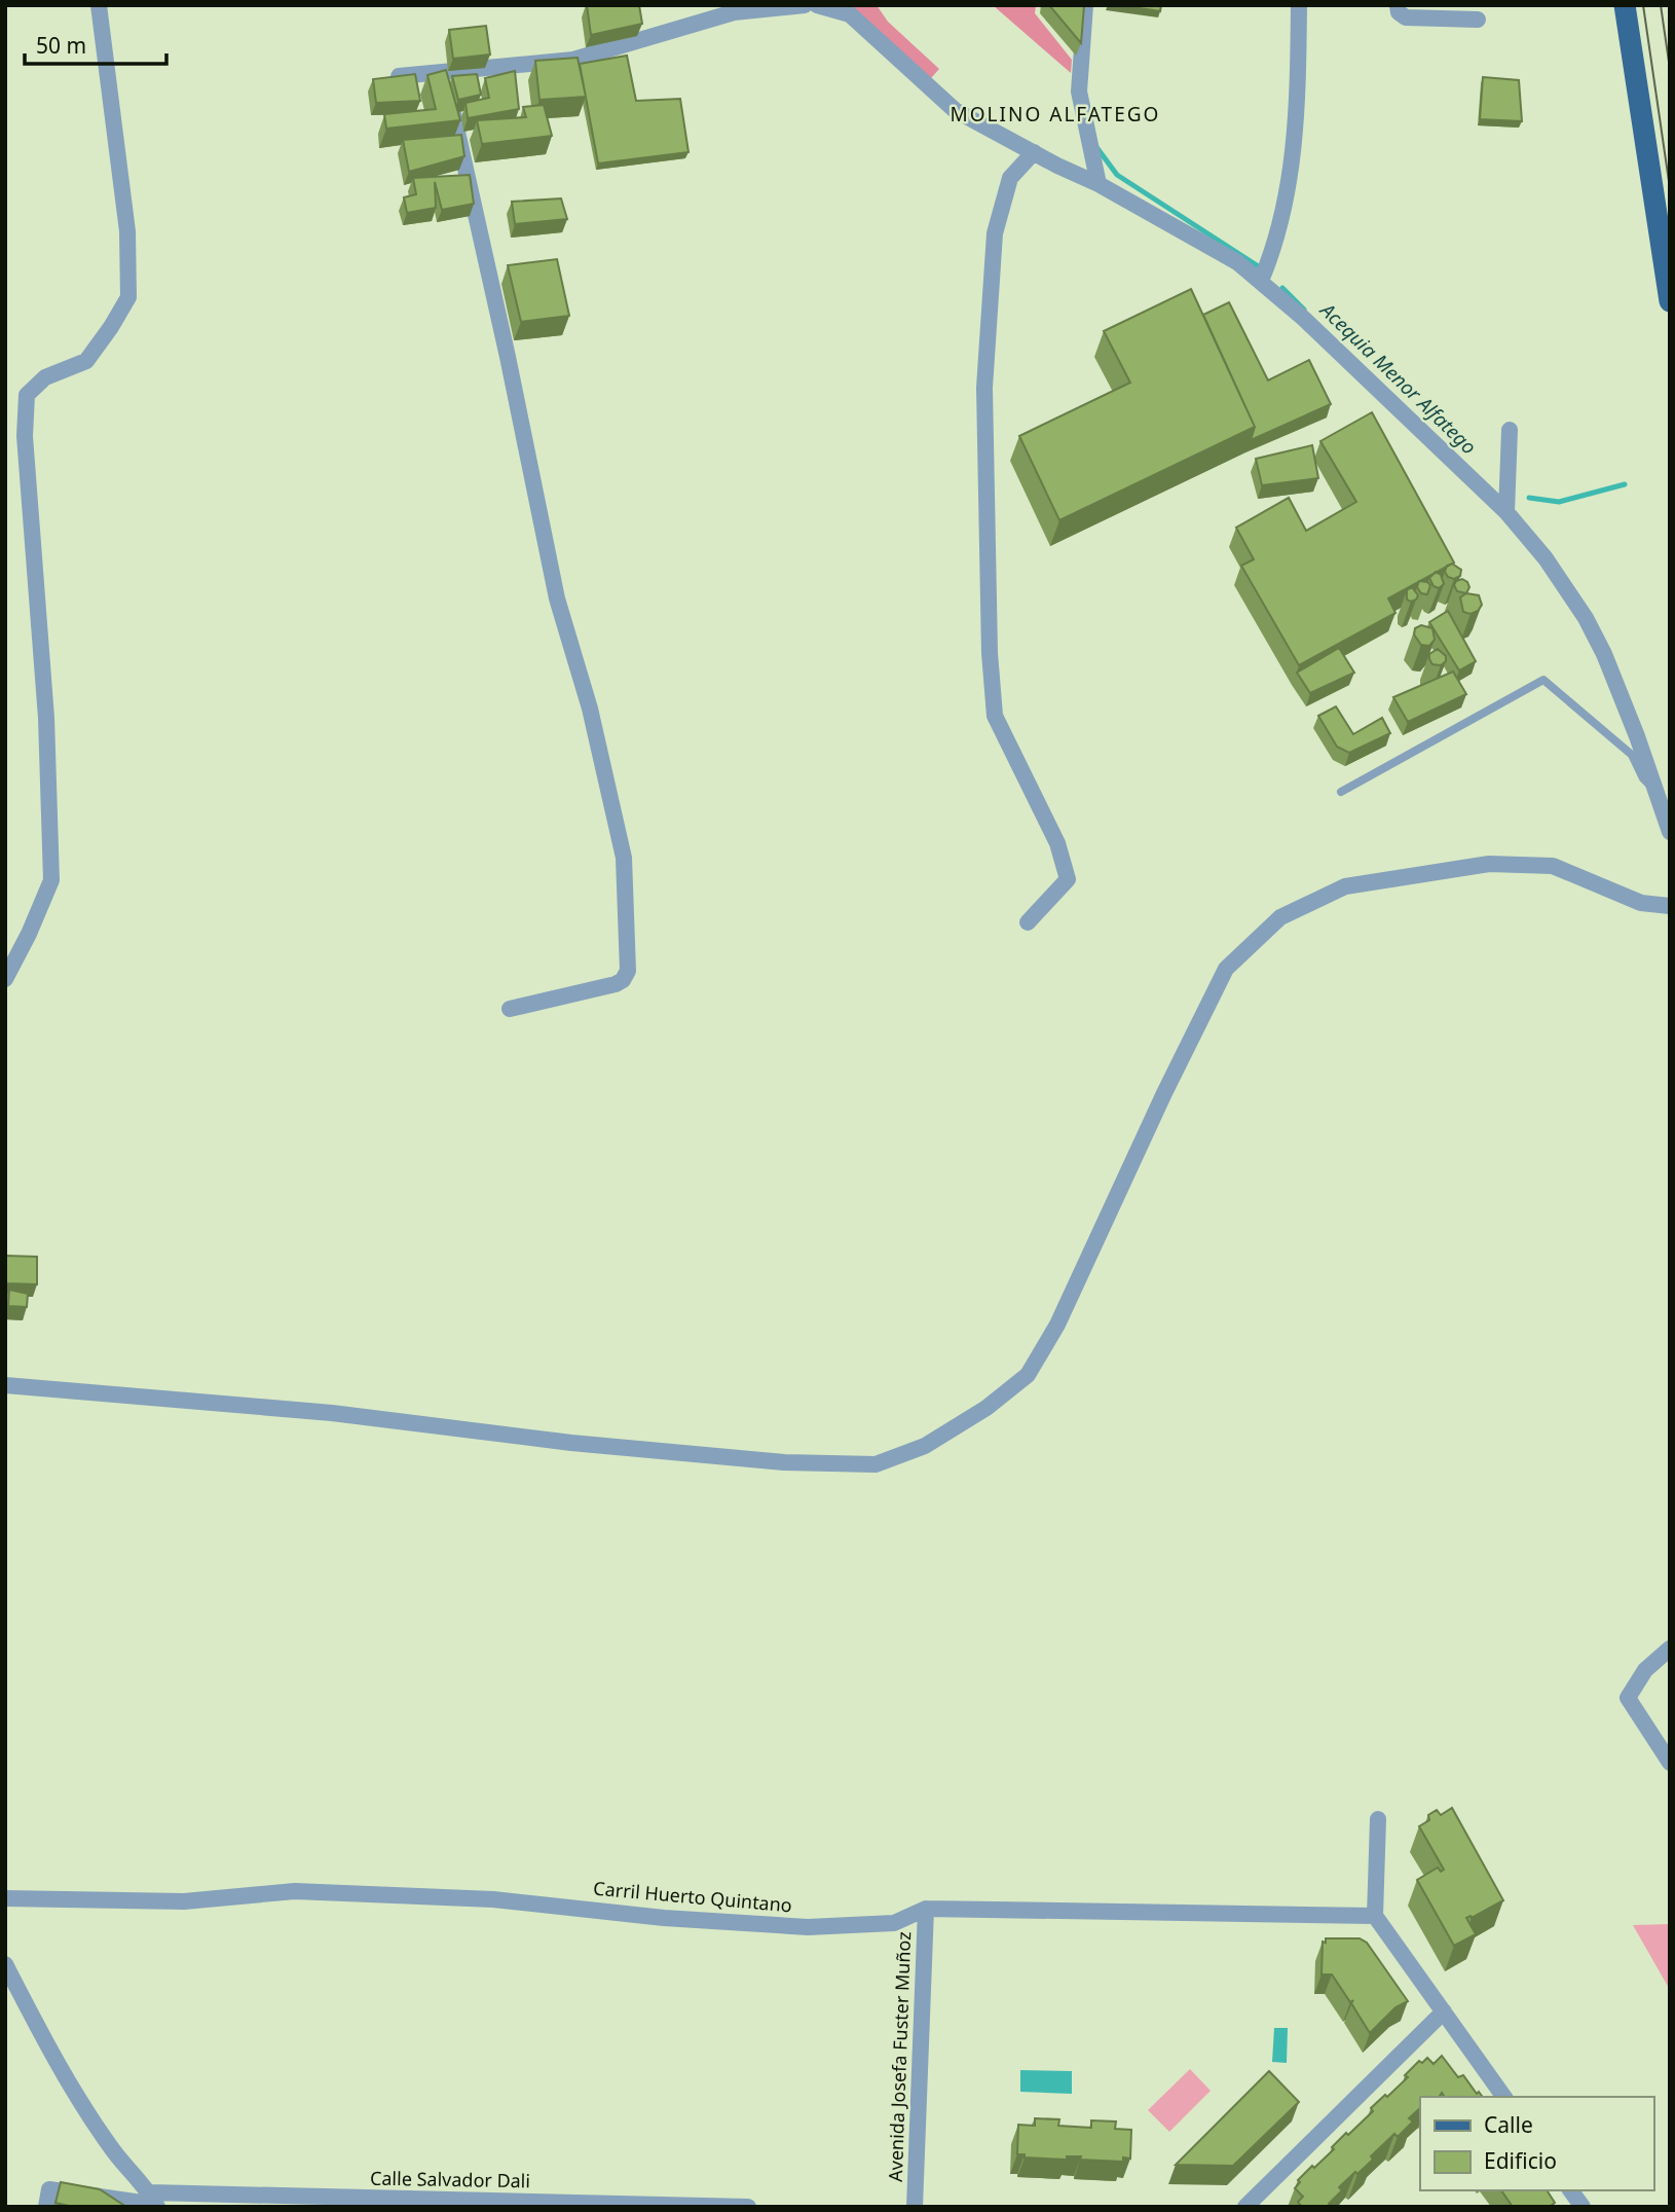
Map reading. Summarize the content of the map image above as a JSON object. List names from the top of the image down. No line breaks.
{"streets":{"street":["Carril Huerto Quintano","Avenida Josefa Fuster Muñoz","Calle Salvador Dali"]},"crossings":[["Carril Huerto Quintano","Avenida Josefa Fuster Muñoz"]],"districts":["MOLINO ALFATEGO"],"water":["Acequia Menor Alfatego"],"legend":["Calle","Edificio"],"scale_bar":"50 m"}
